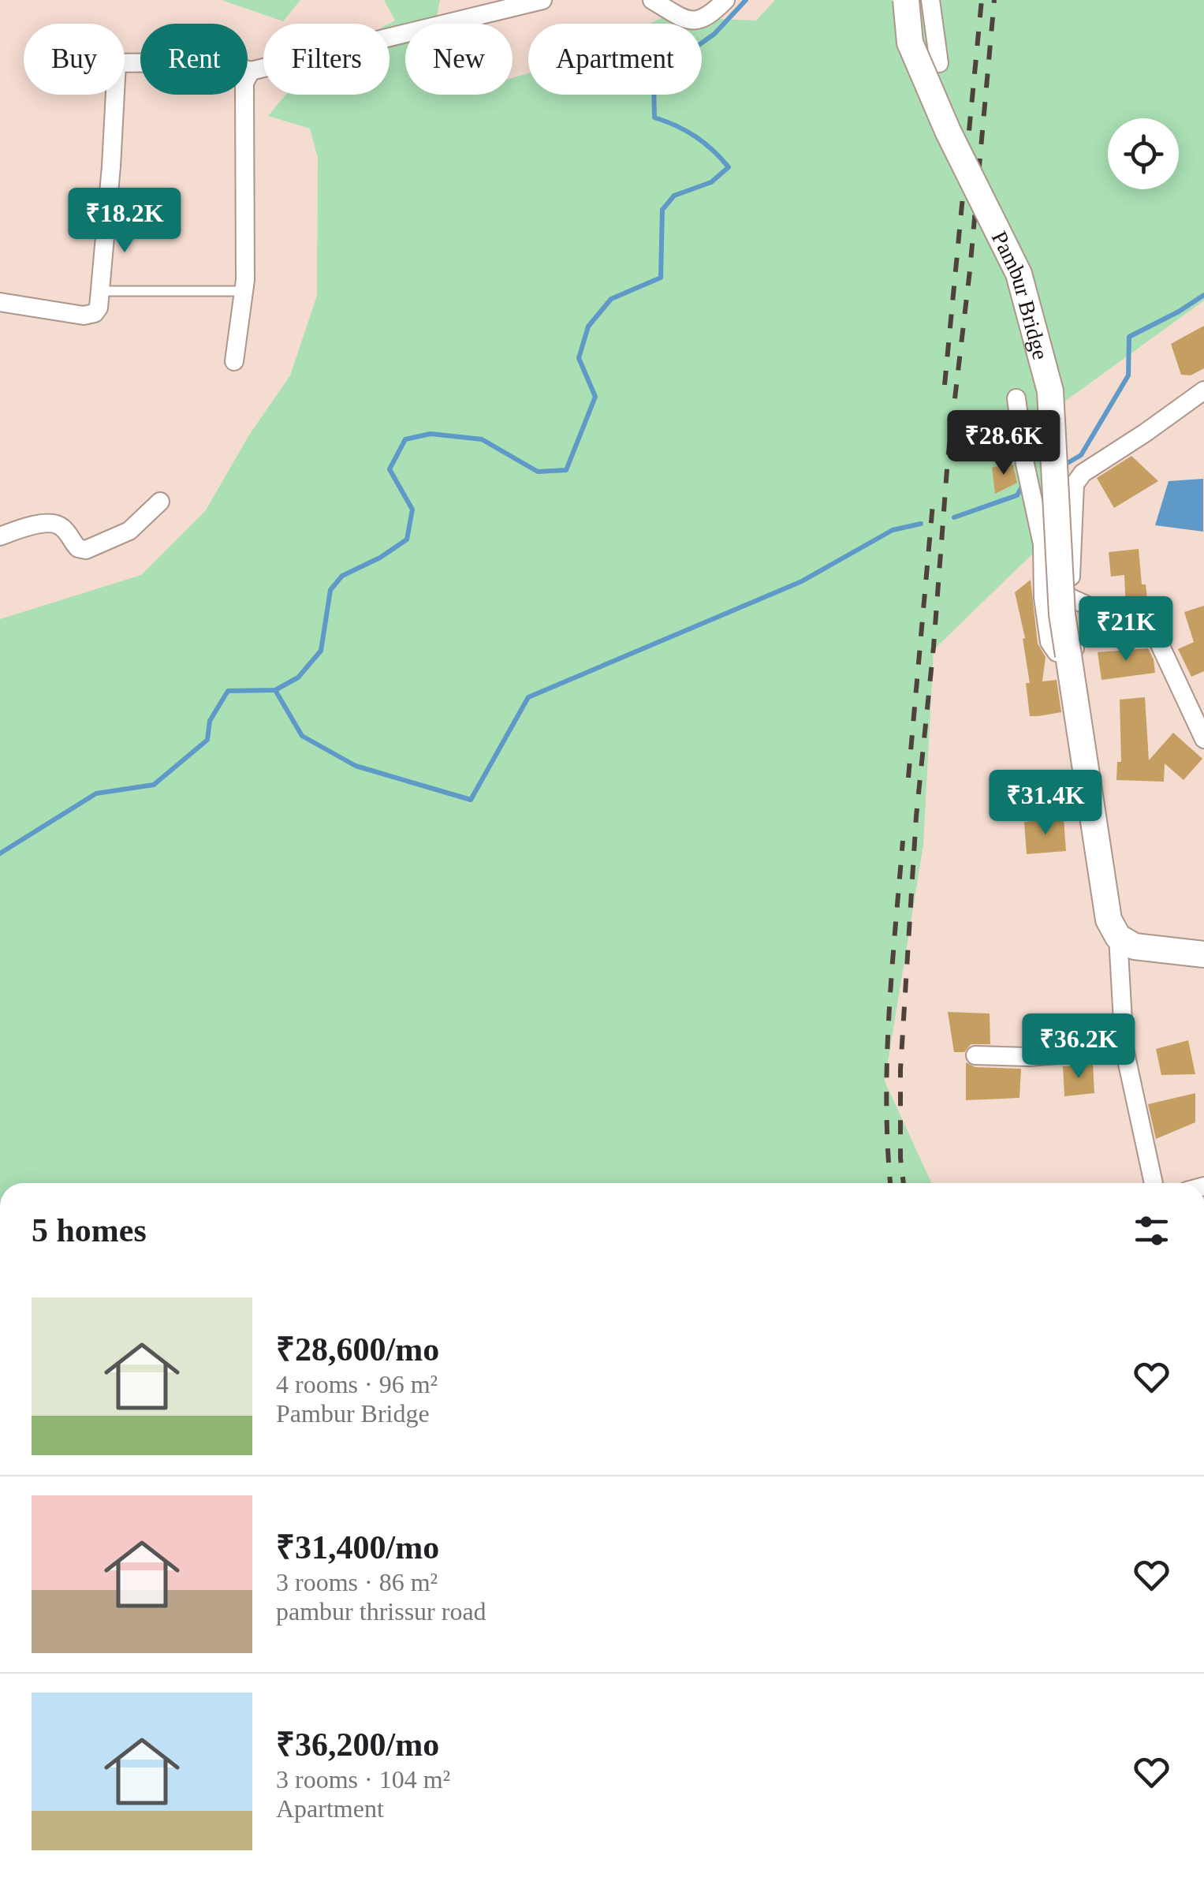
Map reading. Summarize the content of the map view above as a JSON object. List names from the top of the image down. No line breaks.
{"streets":{"main road":["Pambur Bridge"]},"page":{"chip":["Buy","Rent","Filters","New","Apartment"],"price":["₹18.2K","₹28.6K","₹21K","₹31.4K","₹36.2K"],"heading":"5 homes","list":[{"name":"₹28,600/mo","note":"4 rooms · 96 m² · Pambur Bridge"},{"name":"₹31,400/mo","note":"3 rooms · 86 m² · pambur thrissur road"},{"name":"₹36,200/mo","note":"3 rooms · 104 m² · Apartment"}]}}
